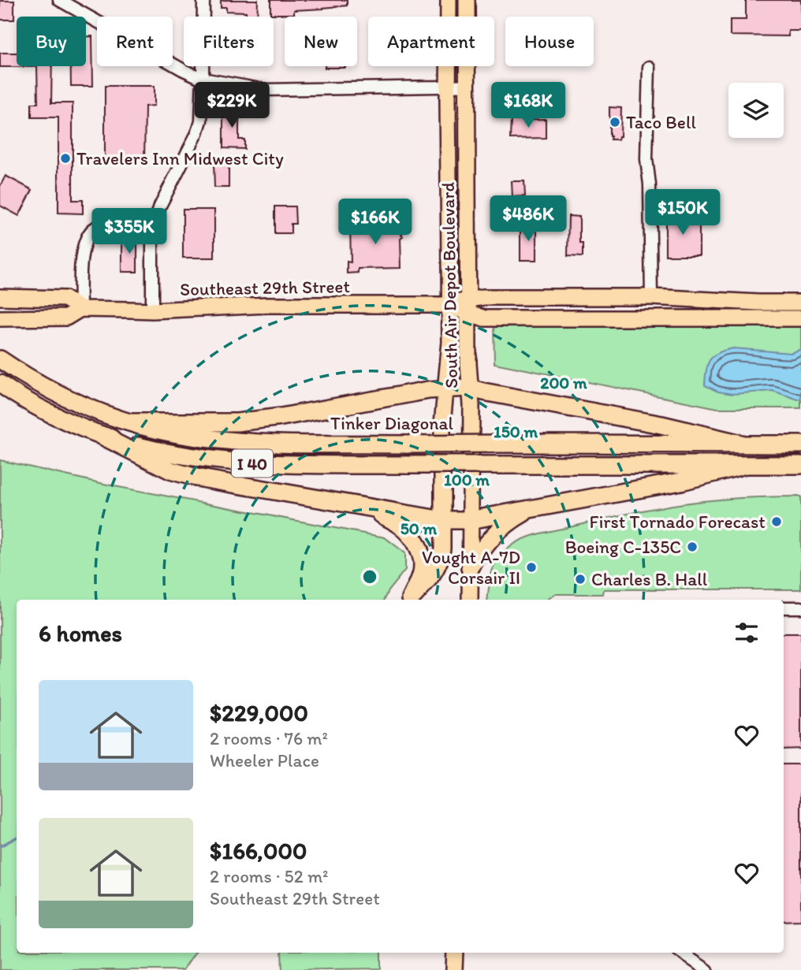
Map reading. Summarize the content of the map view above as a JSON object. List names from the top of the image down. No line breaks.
{"streets":{"highway":["Tinker Diagonal","I 40"],"main road":["South Air Depot Boulevard","Southeast 29th Street"]},"crossings":[["South Air Depot Boulevard","Southeast 29th Street"]],"places":["Taco Bell","Travelers Inn Midwest City","First Tornado Forecast","Boeing C-135C","Vought A-7D Corsair II","Charles B. Hall"],"page":{"chip":["Buy","Rent","Filters","New","Apartment","House"],"price":["$229K","$168K","$150K","$486K","$166K","$355K"],"heading":"6 homes","list":[{"name":"$229,000","note":"2 rooms · 76 m² · Wheeler Place"},{"name":"$166,000","note":"2 rooms · 52 m² · Southeast 29th Street"}]},"rings":["200 m","150 m","100 m","50 m"]}
